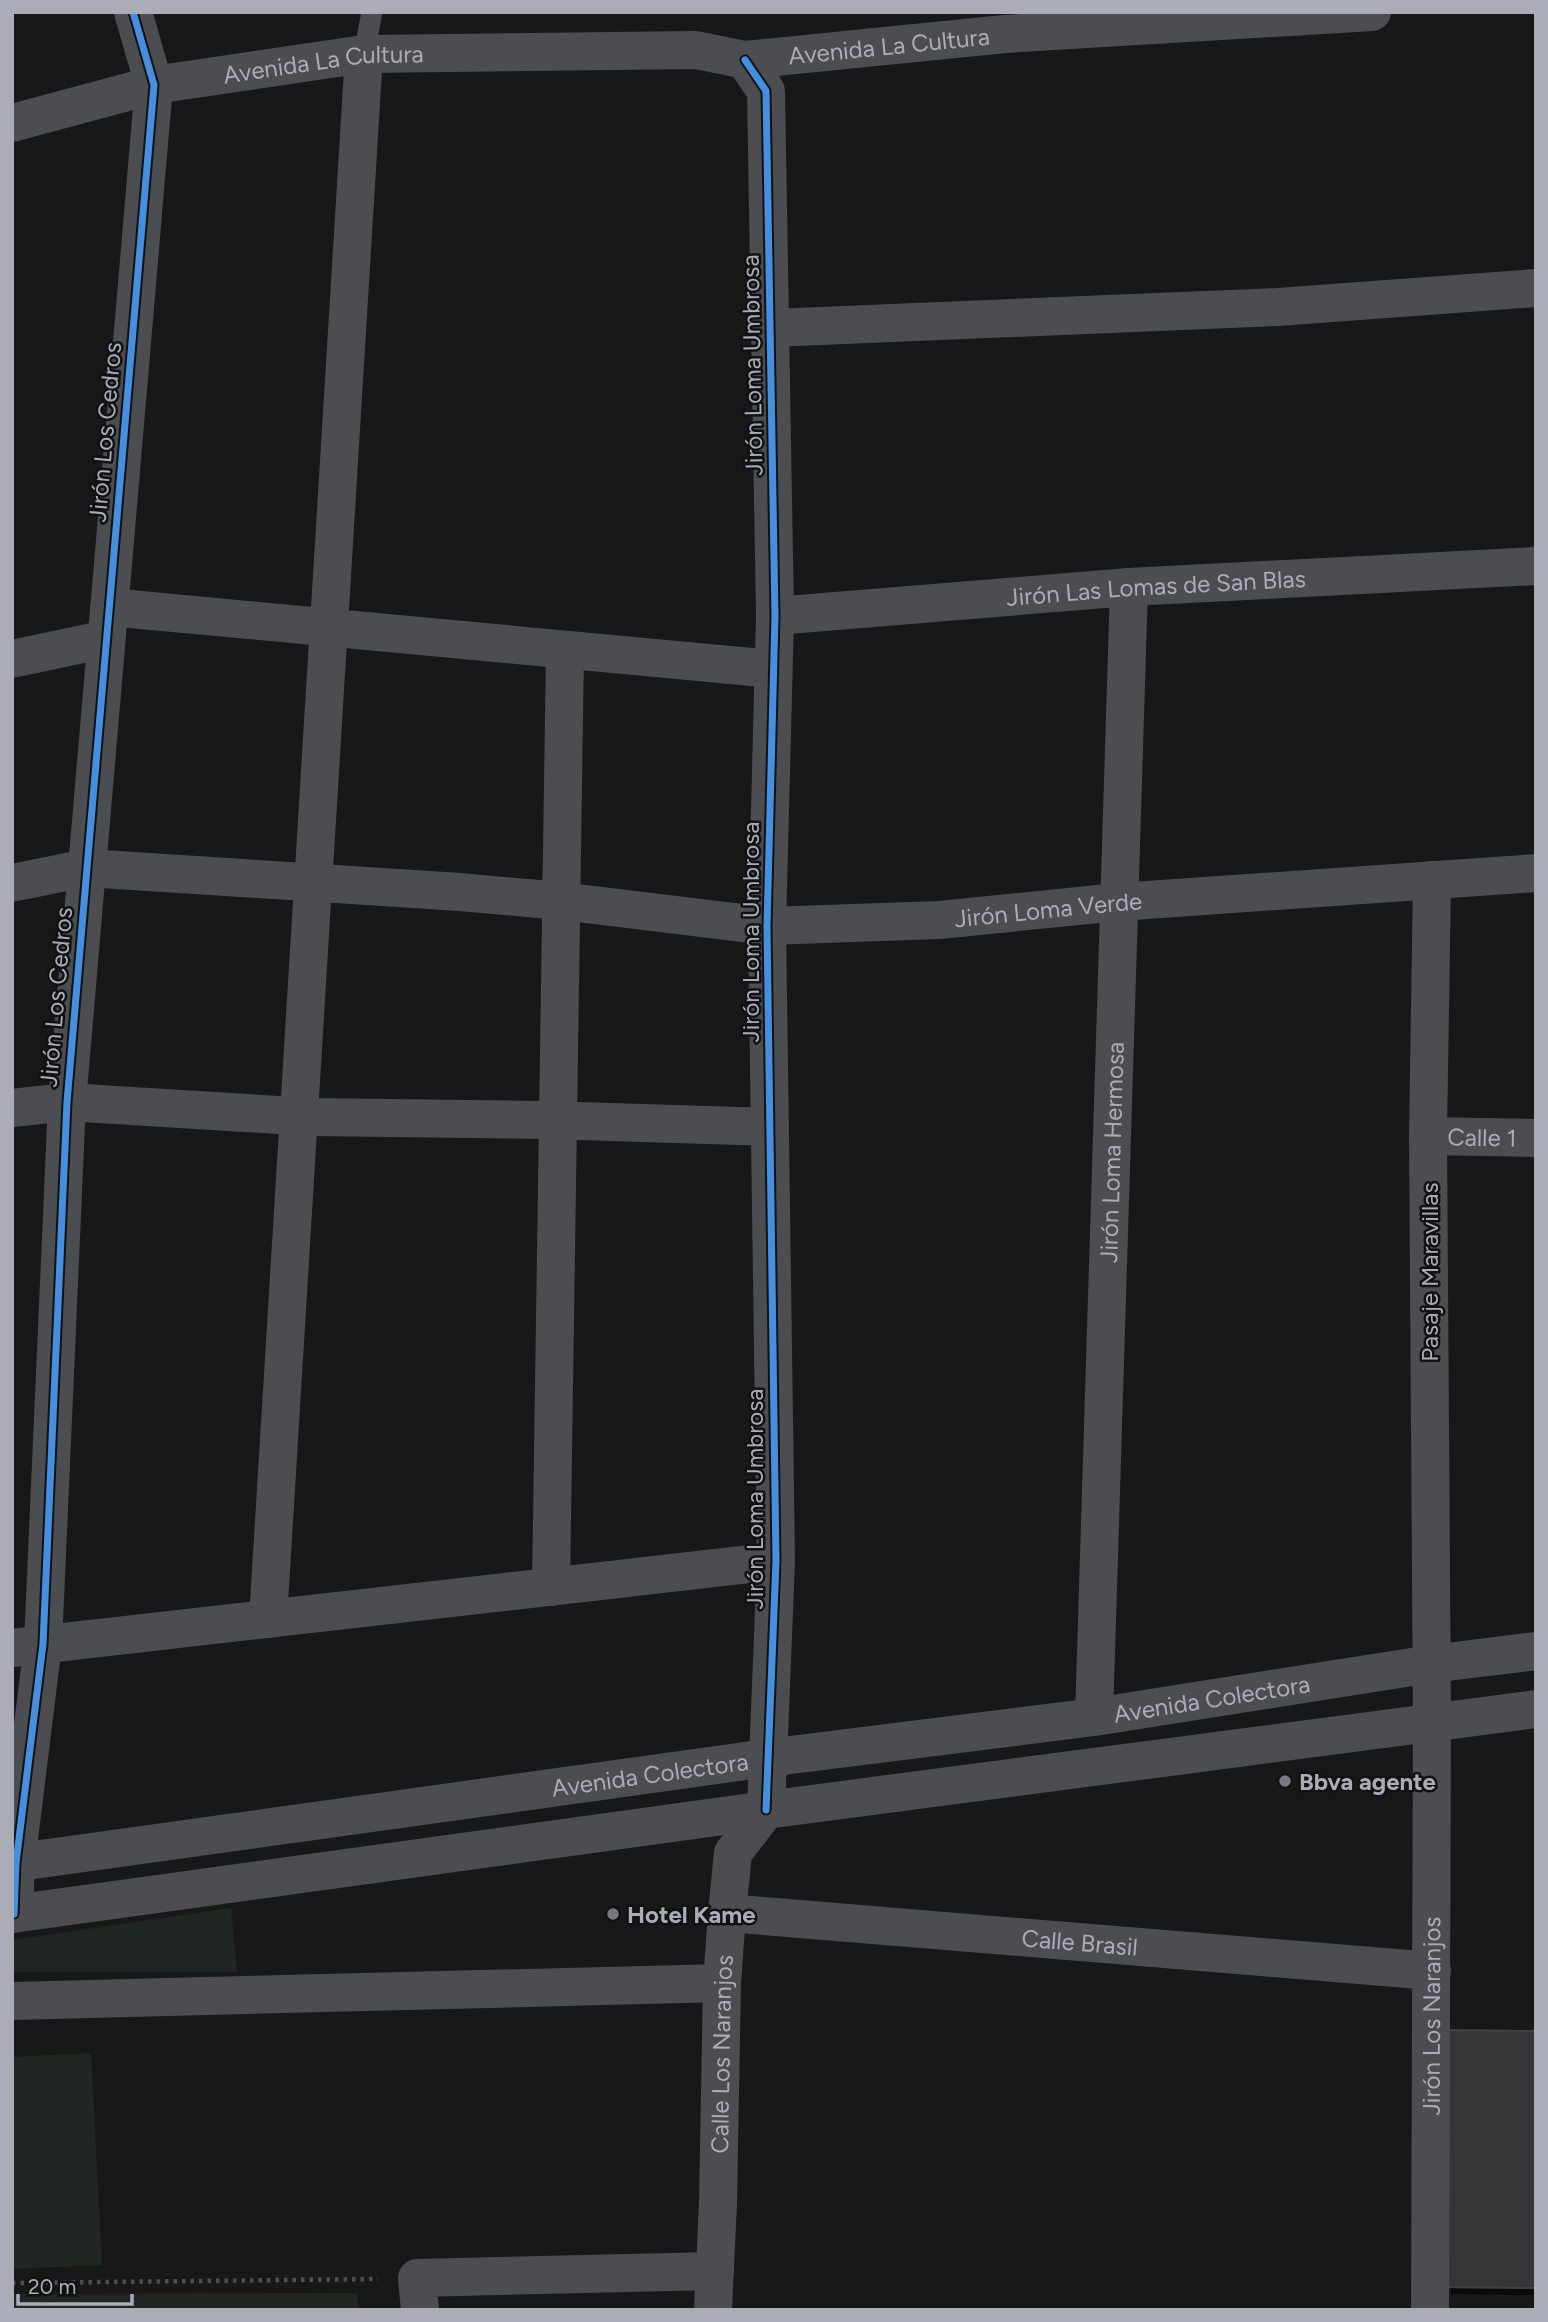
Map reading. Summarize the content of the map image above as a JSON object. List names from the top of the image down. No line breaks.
{"streets":{"street":["Avenida La Cultura","Jirón Loma Umbrosa","Jirón Los Cedros","Jirón Las Lomas de San Blas","Jirón Loma Verde","Calle 1","Jirón Loma Hermosa","Pasaje Maravillas","Avenida Colectora","Calle Brasil","Jirón Los Naranjos","Calle Los Naranjos"]},"crossings":[["Avenida La Cultura","Jirón Loma Umbrosa"],["Avenida La Cultura","Jirón Los Cedros"],["Jirón Loma Umbrosa","Jirón Las Lomas de San Blas"],["Jirón Loma Umbrosa","Jirón Loma Verde"],["Jirón Loma Umbrosa","Avenida Colectora"],["Jirón Loma Umbrosa","Calle Los Naranjos"],["Jirón Los Cedros","Jirón Loma Verde"],["Jirón Los Cedros","Avenida Colectora"],["Jirón Las Lomas de San Blas","Jirón Loma Hermosa"],["Jirón Loma Verde","Jirón Loma Hermosa"],["Jirón Loma Verde","Pasaje Maravillas"],["Calle 1","Pasaje Maravillas"],["Jirón Loma Hermosa","Avenida Colectora"],["Pasaje Maravillas","Avenida Colectora"],["Pasaje Maravillas","Jirón Los Naranjos"],["Avenida Colectora","Jirón Los Naranjos"],["Avenida Colectora","Calle Los Naranjos"],["Calle Brasil","Jirón Los Naranjos"],["Calle Brasil","Calle Los Naranjos"]],"places":["Bbva agente","Hotel Kame"],"scale_bar":"20 m"}
